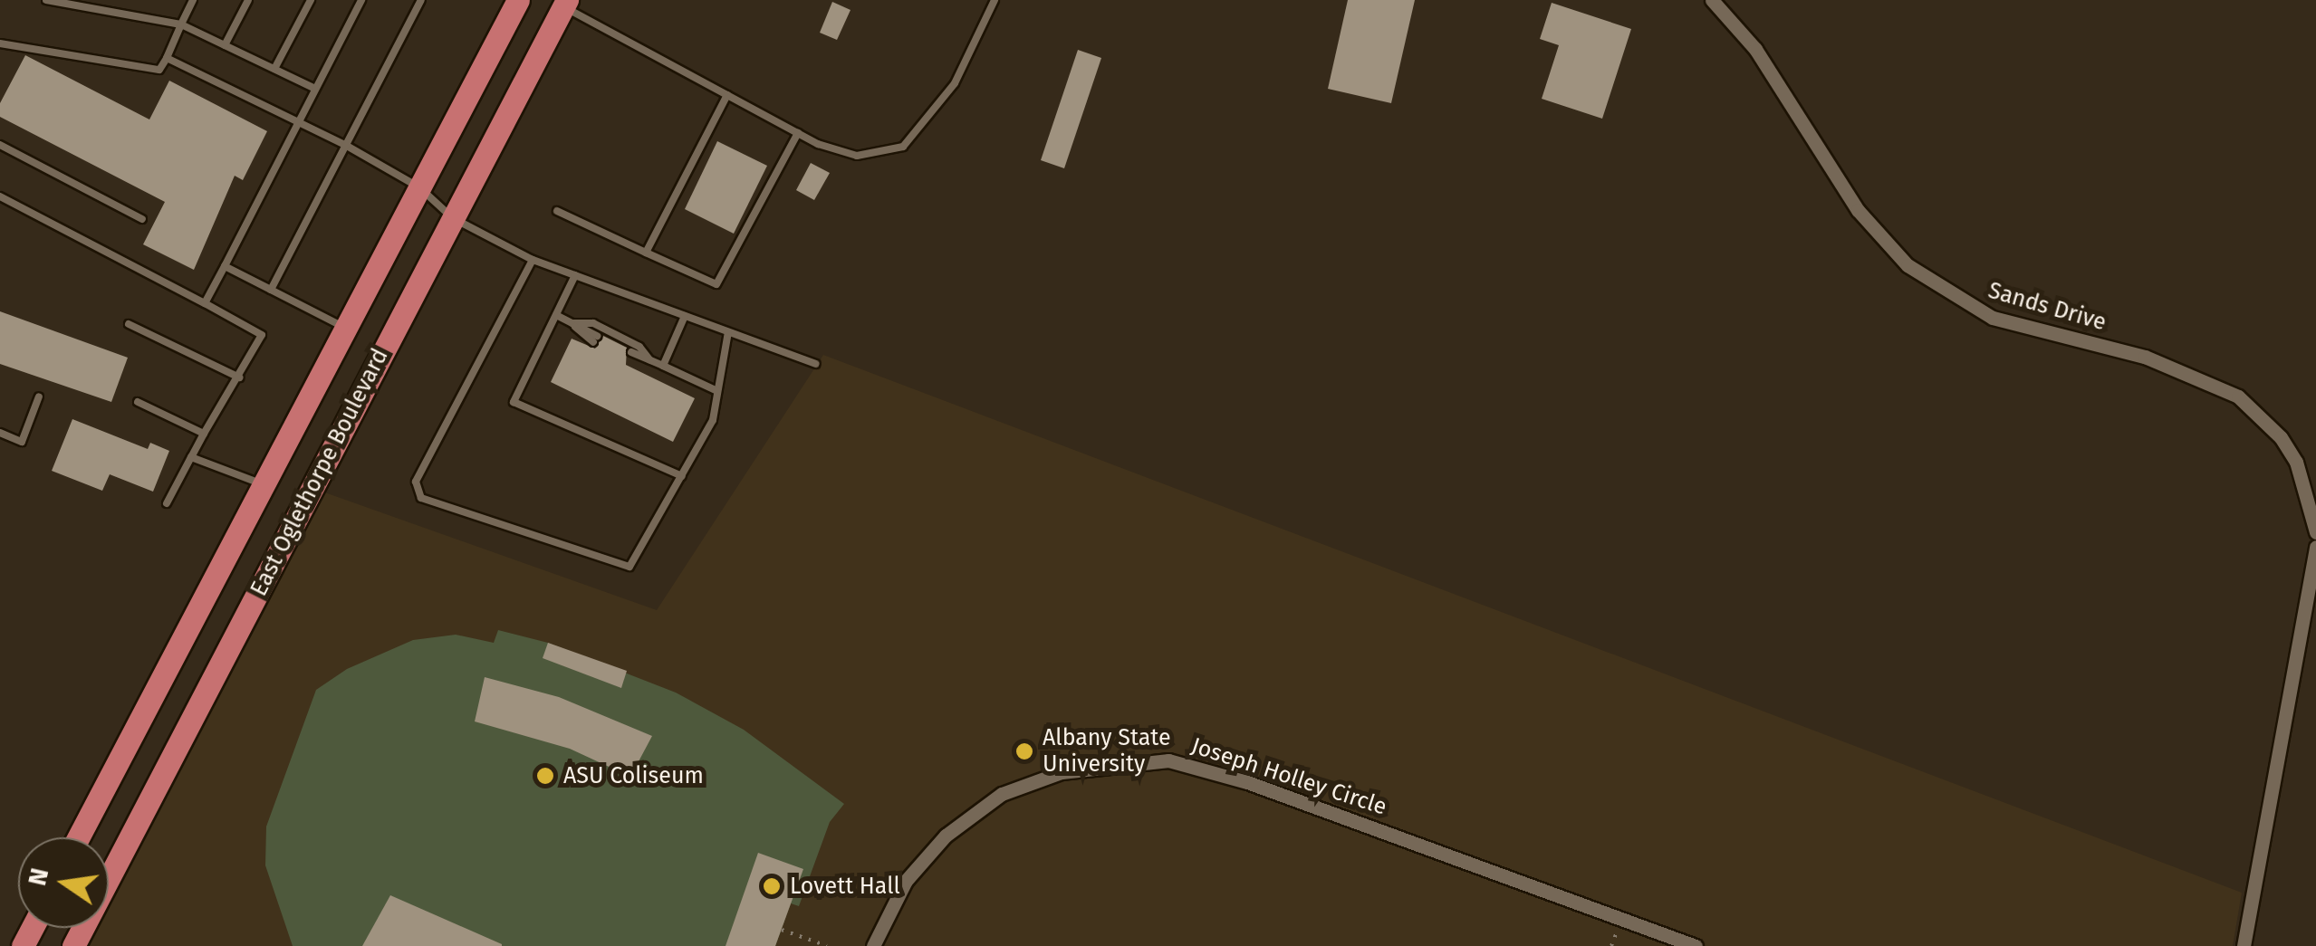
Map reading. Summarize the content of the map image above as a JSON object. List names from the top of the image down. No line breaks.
{"streets":{"main road":["East Oglethorpe Boulevard"],"street":["Sands Drive","Joseph Holley Circle"]},"places":["Albany State University","ASU Coliseum","Lovett Hall"],"north":"left"}
